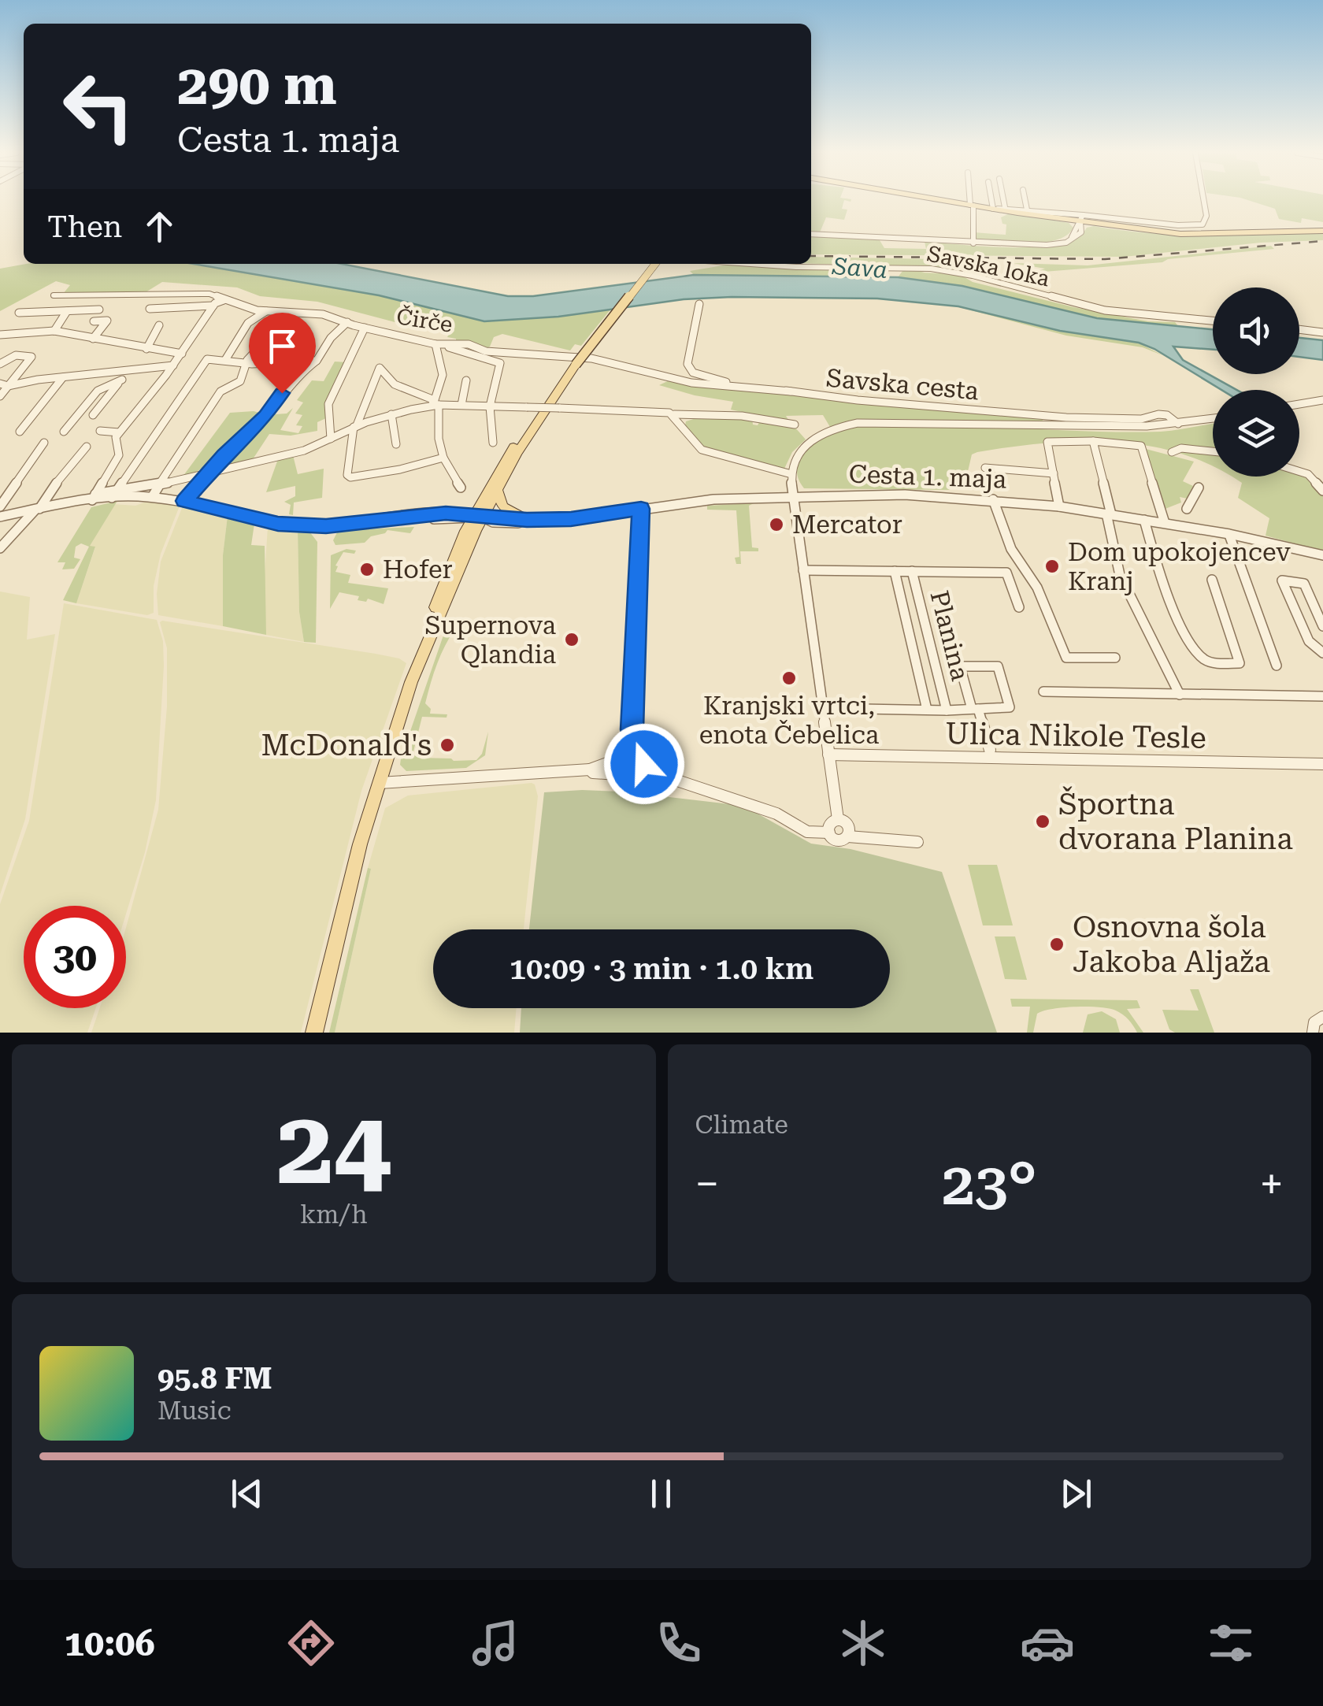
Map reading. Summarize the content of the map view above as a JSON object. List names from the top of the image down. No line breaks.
{"streets":{"street":["Savska loka","Čirče","Savska cesta","Cesta 1. maja","Planina","Ulica Nikole Tesle"]},"crossings":[["Čirče","Savska cesta"]],"water":["Sava"],"places":["Mercator","Dom upokojencev Kranj","Hofer","Supernova Qlandia","Kranjski vrtci, enota Čebelica","McDonald's","Športna dvorana Planina","Osnovna šola Jakoba Aljaža"],"page":{"turn":["290 m","Cesta 1. maja"],"then":"Then","limit":"30","trip":"10:09 · 3 min · 1.0 km","tile":[["24","km/h"],"Climate"],"heat":["−","23°","+"],"song":["95.8 FM","Music"],"tabs":"10:06"}}
